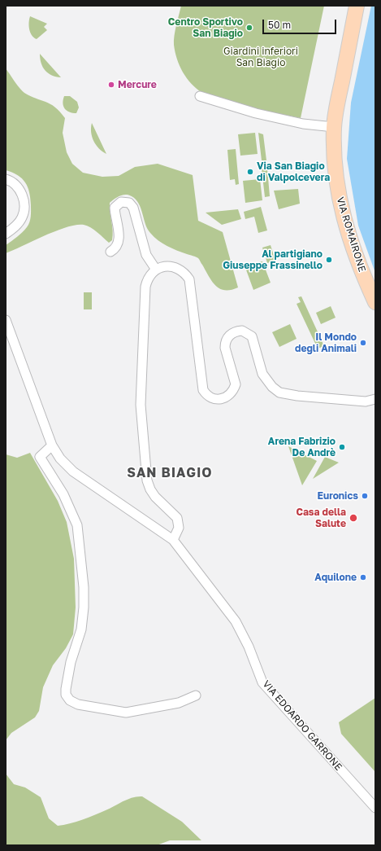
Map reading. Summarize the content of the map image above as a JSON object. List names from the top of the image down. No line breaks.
{"streets":{"main road":["VIA ROMAIRONE"],"street":["VIA EDOARDO GARRONE"]},"districts":["SAN BIAGIO"],"parks":["Giardini inferiori San Biagio"],"places":["Centro Sportivo San Biagio","Mercure","Via San Biagio di Valpolcevera","Al partigiano Giuseppe Frassinello","Il Mondo degli Animali","Arena Fabrizio De Andrè","Euronics","Casa della Salute","Aquilone"],"scale_bar":"50 m"}
